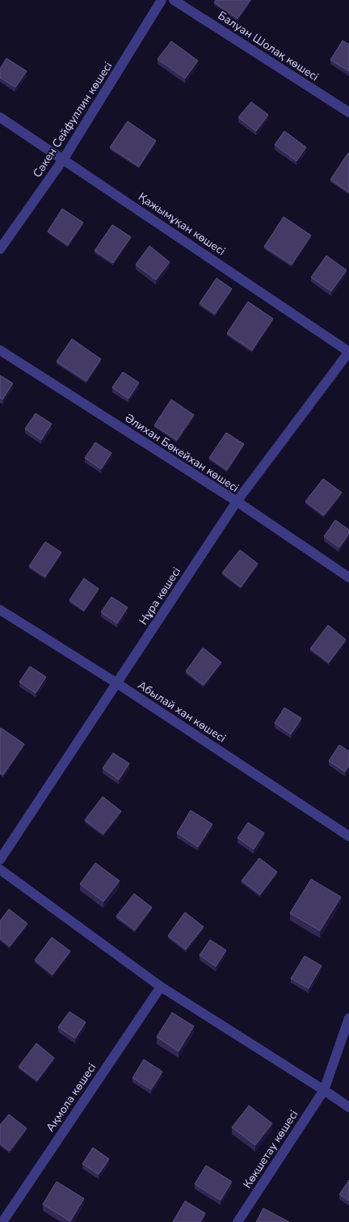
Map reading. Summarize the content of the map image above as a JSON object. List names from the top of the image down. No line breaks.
{"streets":{"street":["Балуан Шолақ көшесі","Сәкен Сейфуллин көшесі","Қажымұқан көшесі","Әлихан Бөкейхан көшесі","Нұра көшесі","Абылай хан көшесі","Ақмола көшесі","Көкшетау көшесі"]},"crossings":[["Сәкен Сейфуллин көшесі","Қажымұқан көшесі"],["Қажымұқан көшесі","Нұра көшесі"],["Әлихан Бөкейхан көшесі","Нұра көшесі"],["Нұра көшесі","Абылай хан көшесі"]]}
